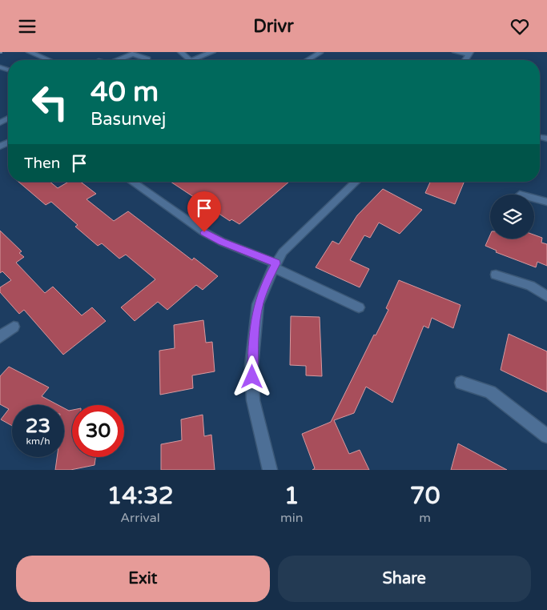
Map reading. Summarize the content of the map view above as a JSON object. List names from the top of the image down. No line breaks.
{"page":{"header":"Drivr","turn":["40 m","Basunvej"],"then":"Then","speed":"23 km/h","limit":"30","eta":["14:32","Arrival","1","min","70","m"],"buttons":["Exit","Share"]}}
